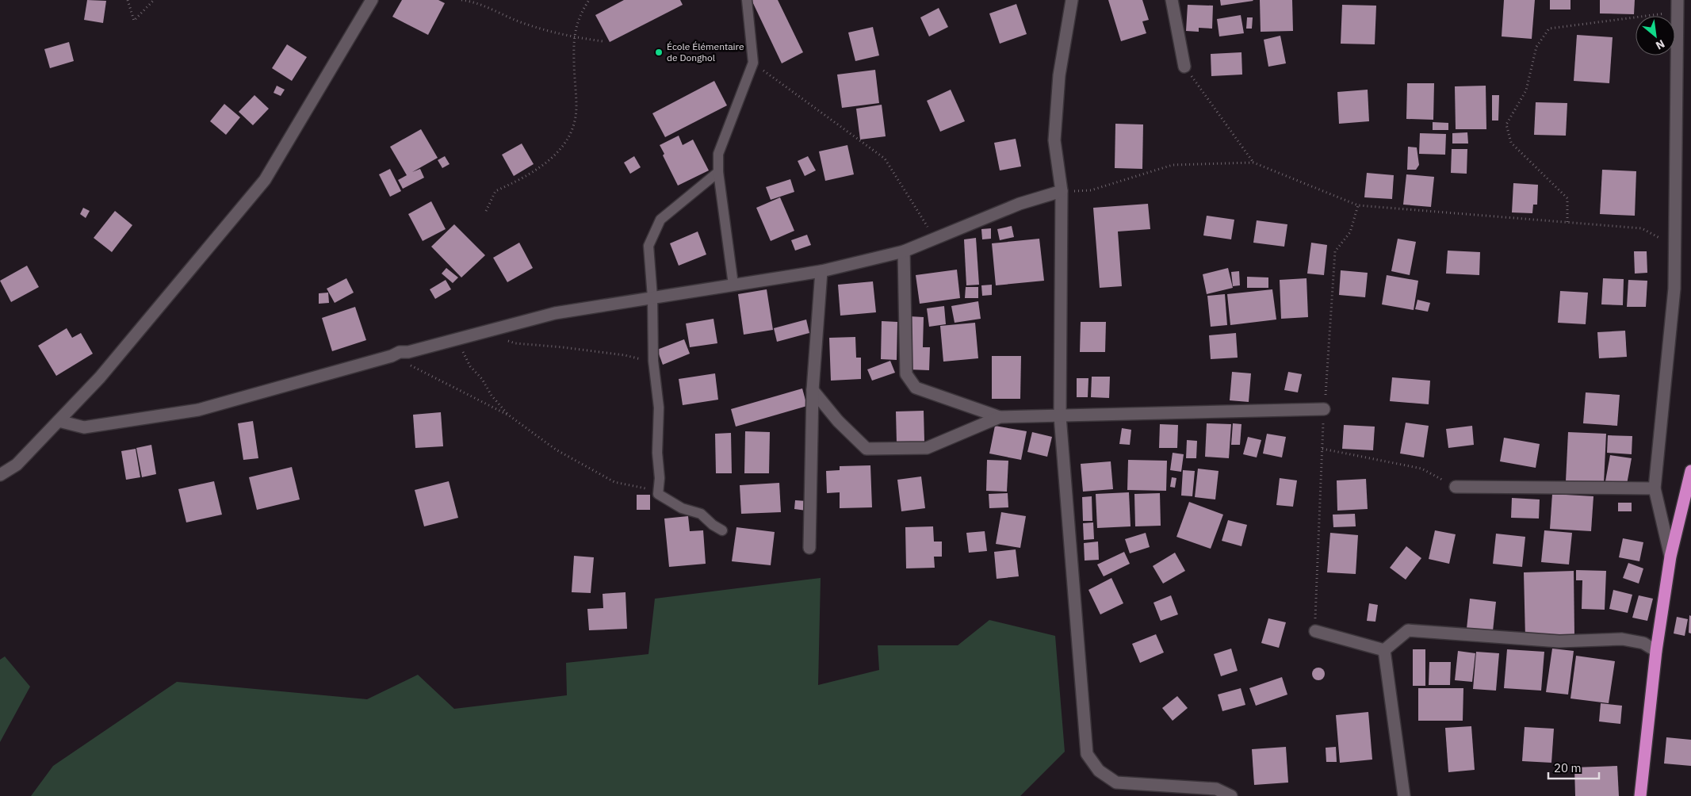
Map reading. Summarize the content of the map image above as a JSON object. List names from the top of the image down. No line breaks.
{"places":["École Élémentaire de Donghol"],"scale_bar":"20 m","north":"bottom right"}
